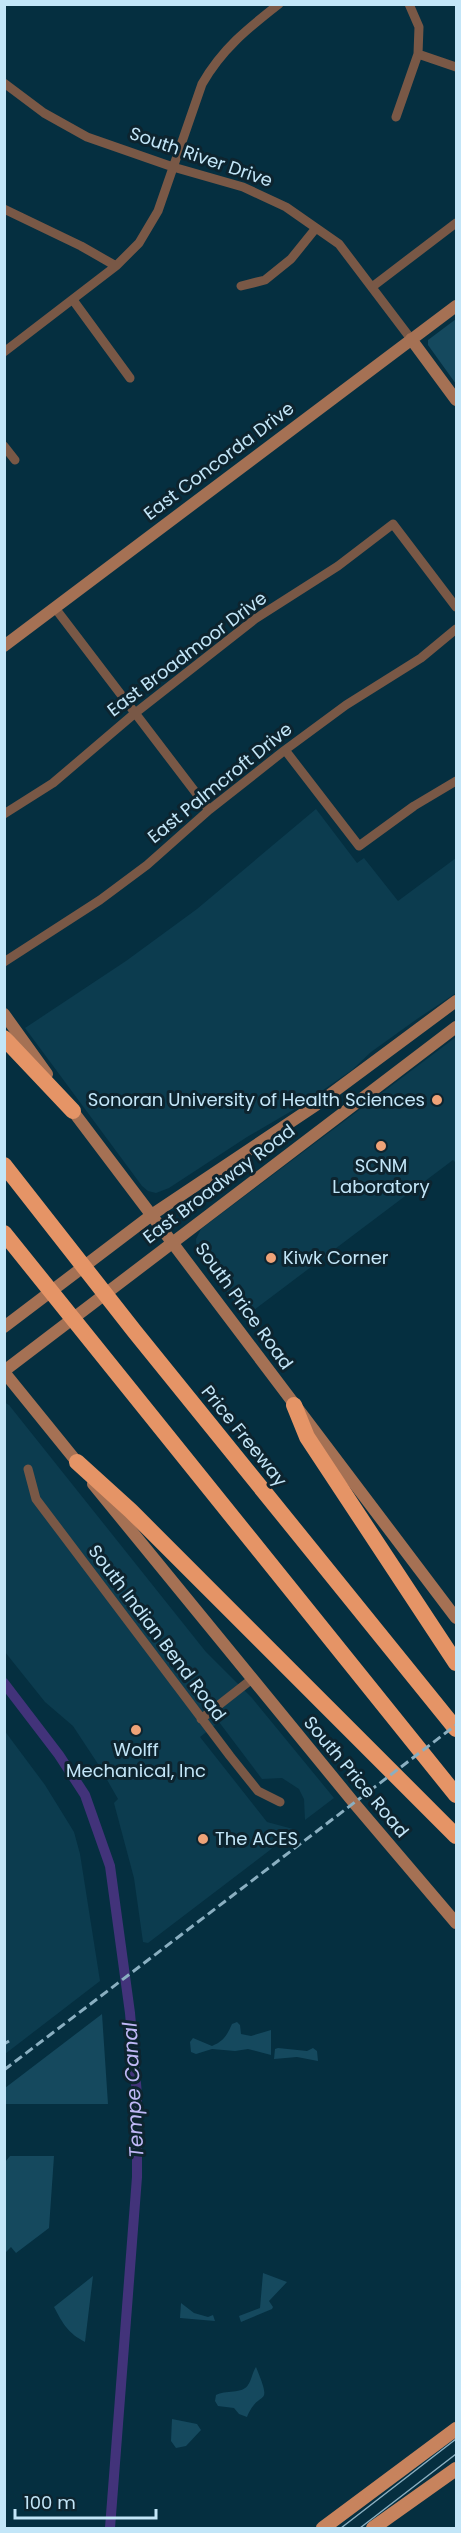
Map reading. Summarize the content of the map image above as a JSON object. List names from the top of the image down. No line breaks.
{"streets":{"highway":["Price Freeway"],"main road":["South River Drive","East Concorda Drive","East Broadway Road","South Price Road"],"street":["East Broadmoor Drive","East Palmcroft Drive","South Indian Bend Road"]},"crossings":[["South River Drive","East Concorda Drive"],["East Broadway Road","South Price Road"]],"water":["Tempe Canal"],"places":["Sonoran University of Health Sciences","SCNM Laboratory","Kiwk Corner","Wolff Mechanical, Inc","The ACES"],"scale_bar":"100 m"}
